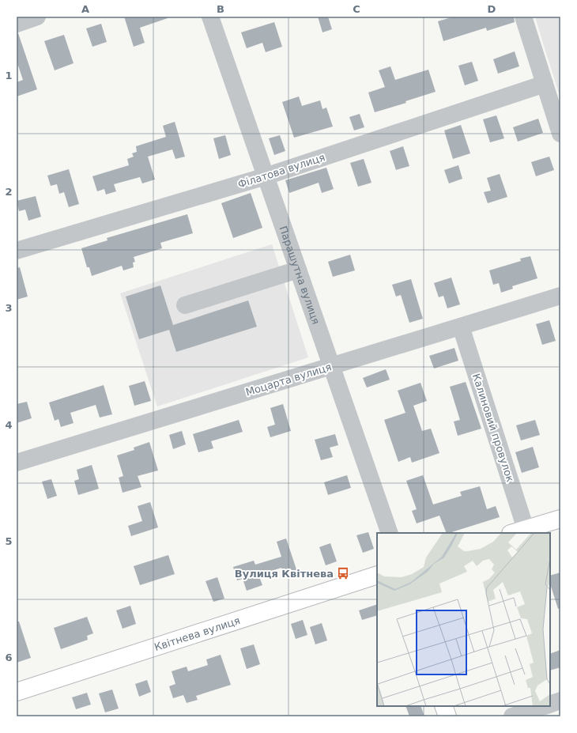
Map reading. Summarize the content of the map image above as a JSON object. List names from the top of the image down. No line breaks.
{"streets":{"main road":["Квітнева вулиця"],"street":["Філатова вулиця","Парашутна вулиця","Моцарта вулиця","Калиновий провулок"]},"crossings":[["Філатова вулиця","Парашутна вулиця"],["Парашутна вулиця","Моцарта вулиця"],["Моцарта вулиця","Калиновий провулок"]],"places":{"bus stop":["Вулиця Квітнева"]},"grid":{"columns":["A","B","C","D"],"rows":["1","2","3","4","5","6"]}}
